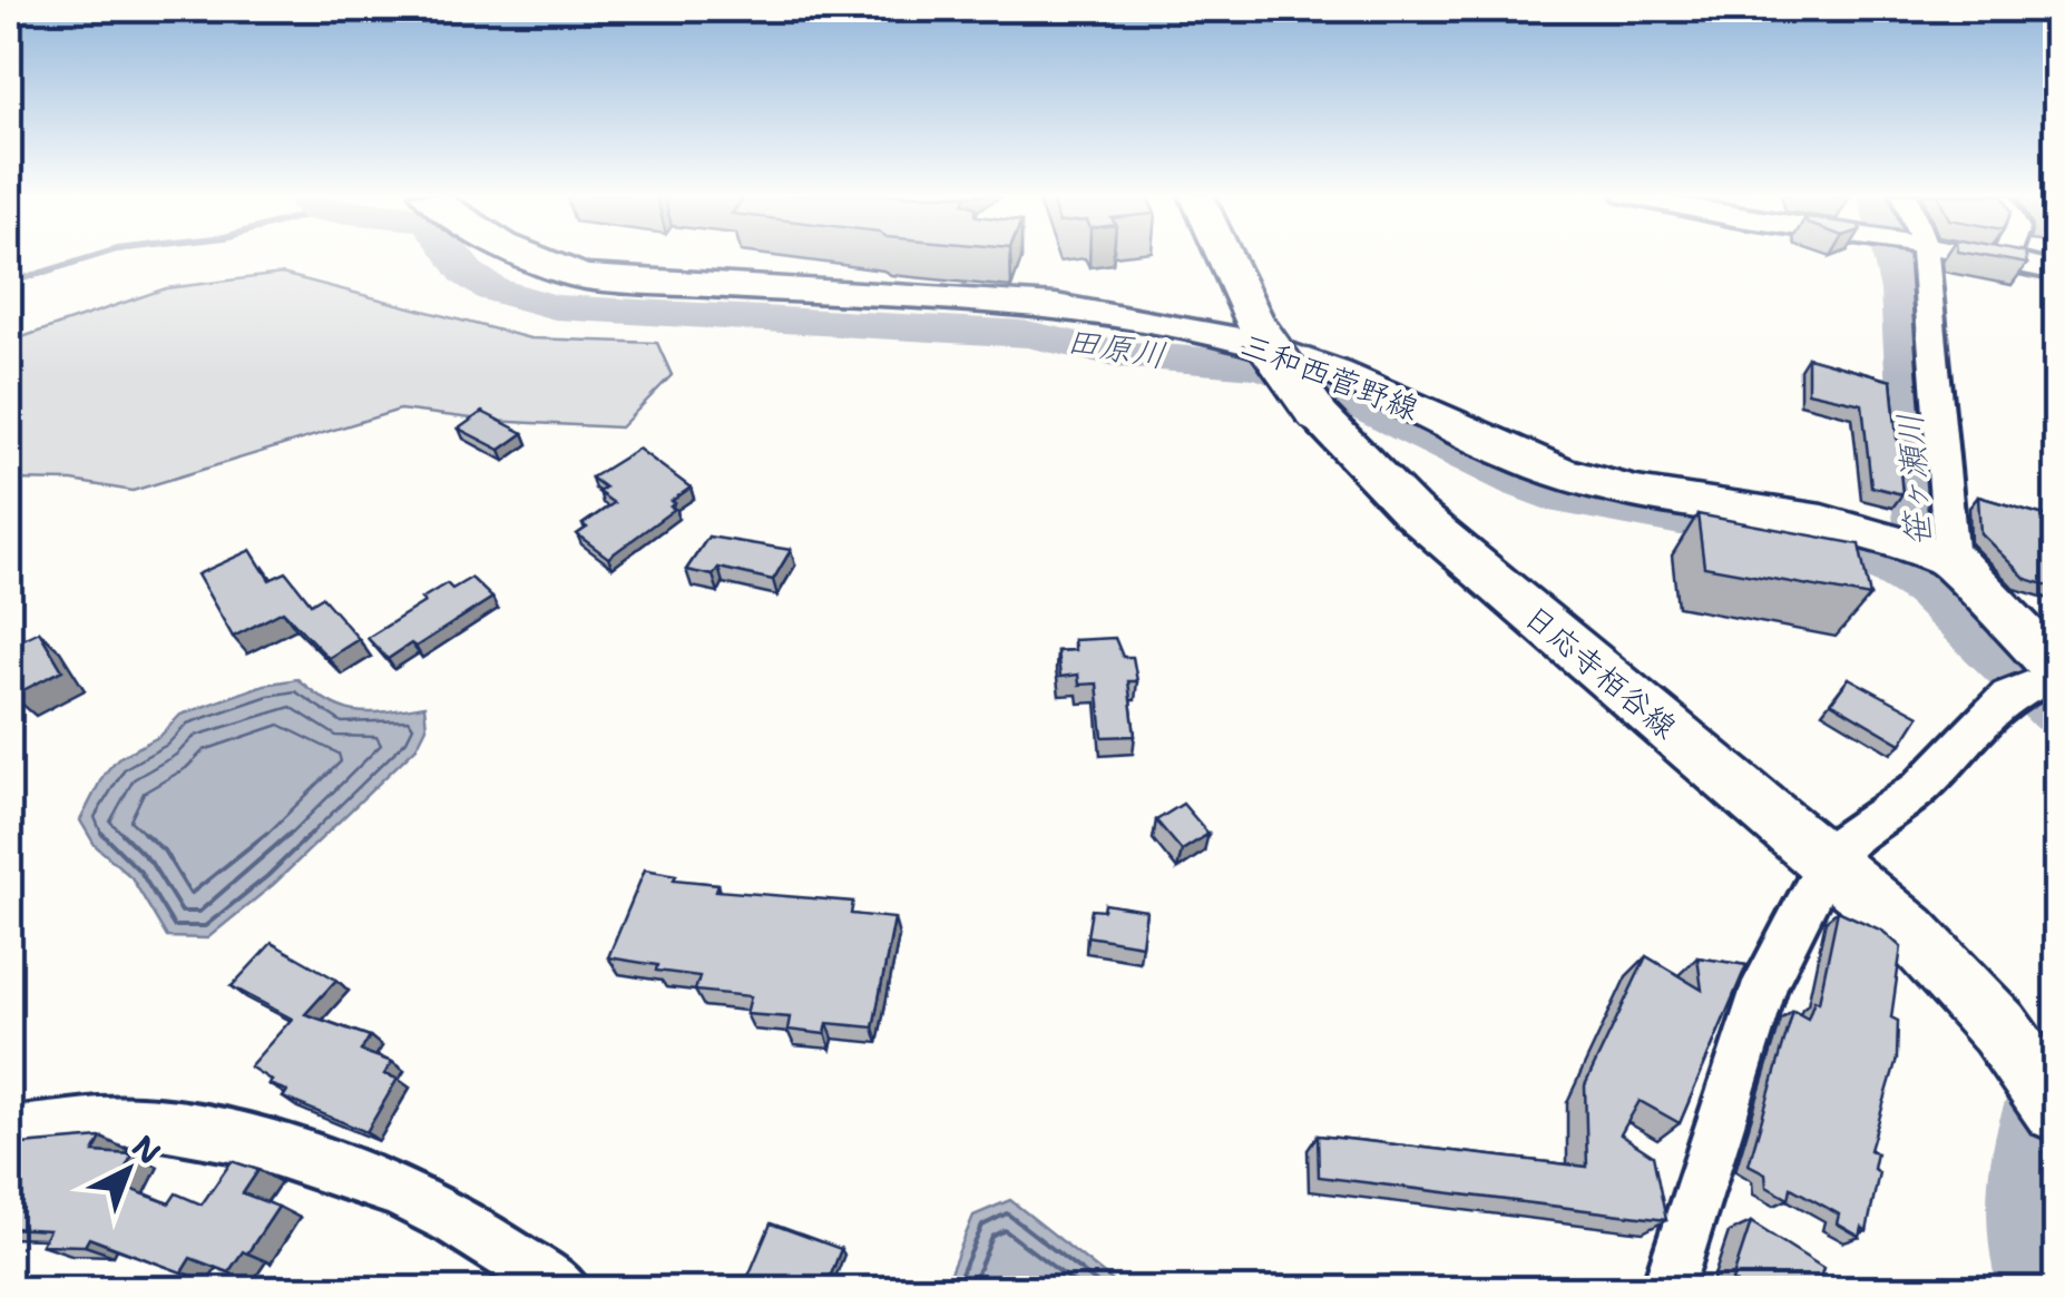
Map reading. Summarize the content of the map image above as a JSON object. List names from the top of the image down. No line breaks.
{"streets":{"main road":["三和西菅野線","日応寺栢谷線"]},"water":["田原川","笹ヶ瀬川"],"north":"top right"}
